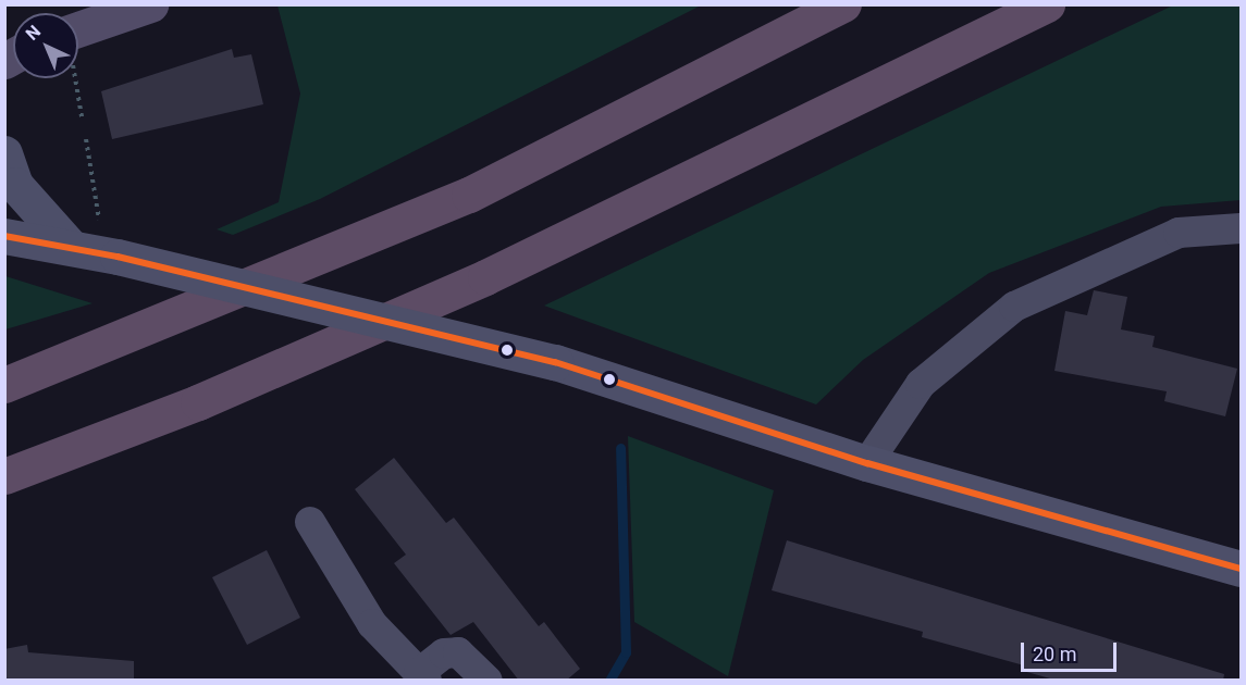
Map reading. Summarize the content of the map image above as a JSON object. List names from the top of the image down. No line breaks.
{"scale_bar":"20 m","north":"top left"}
